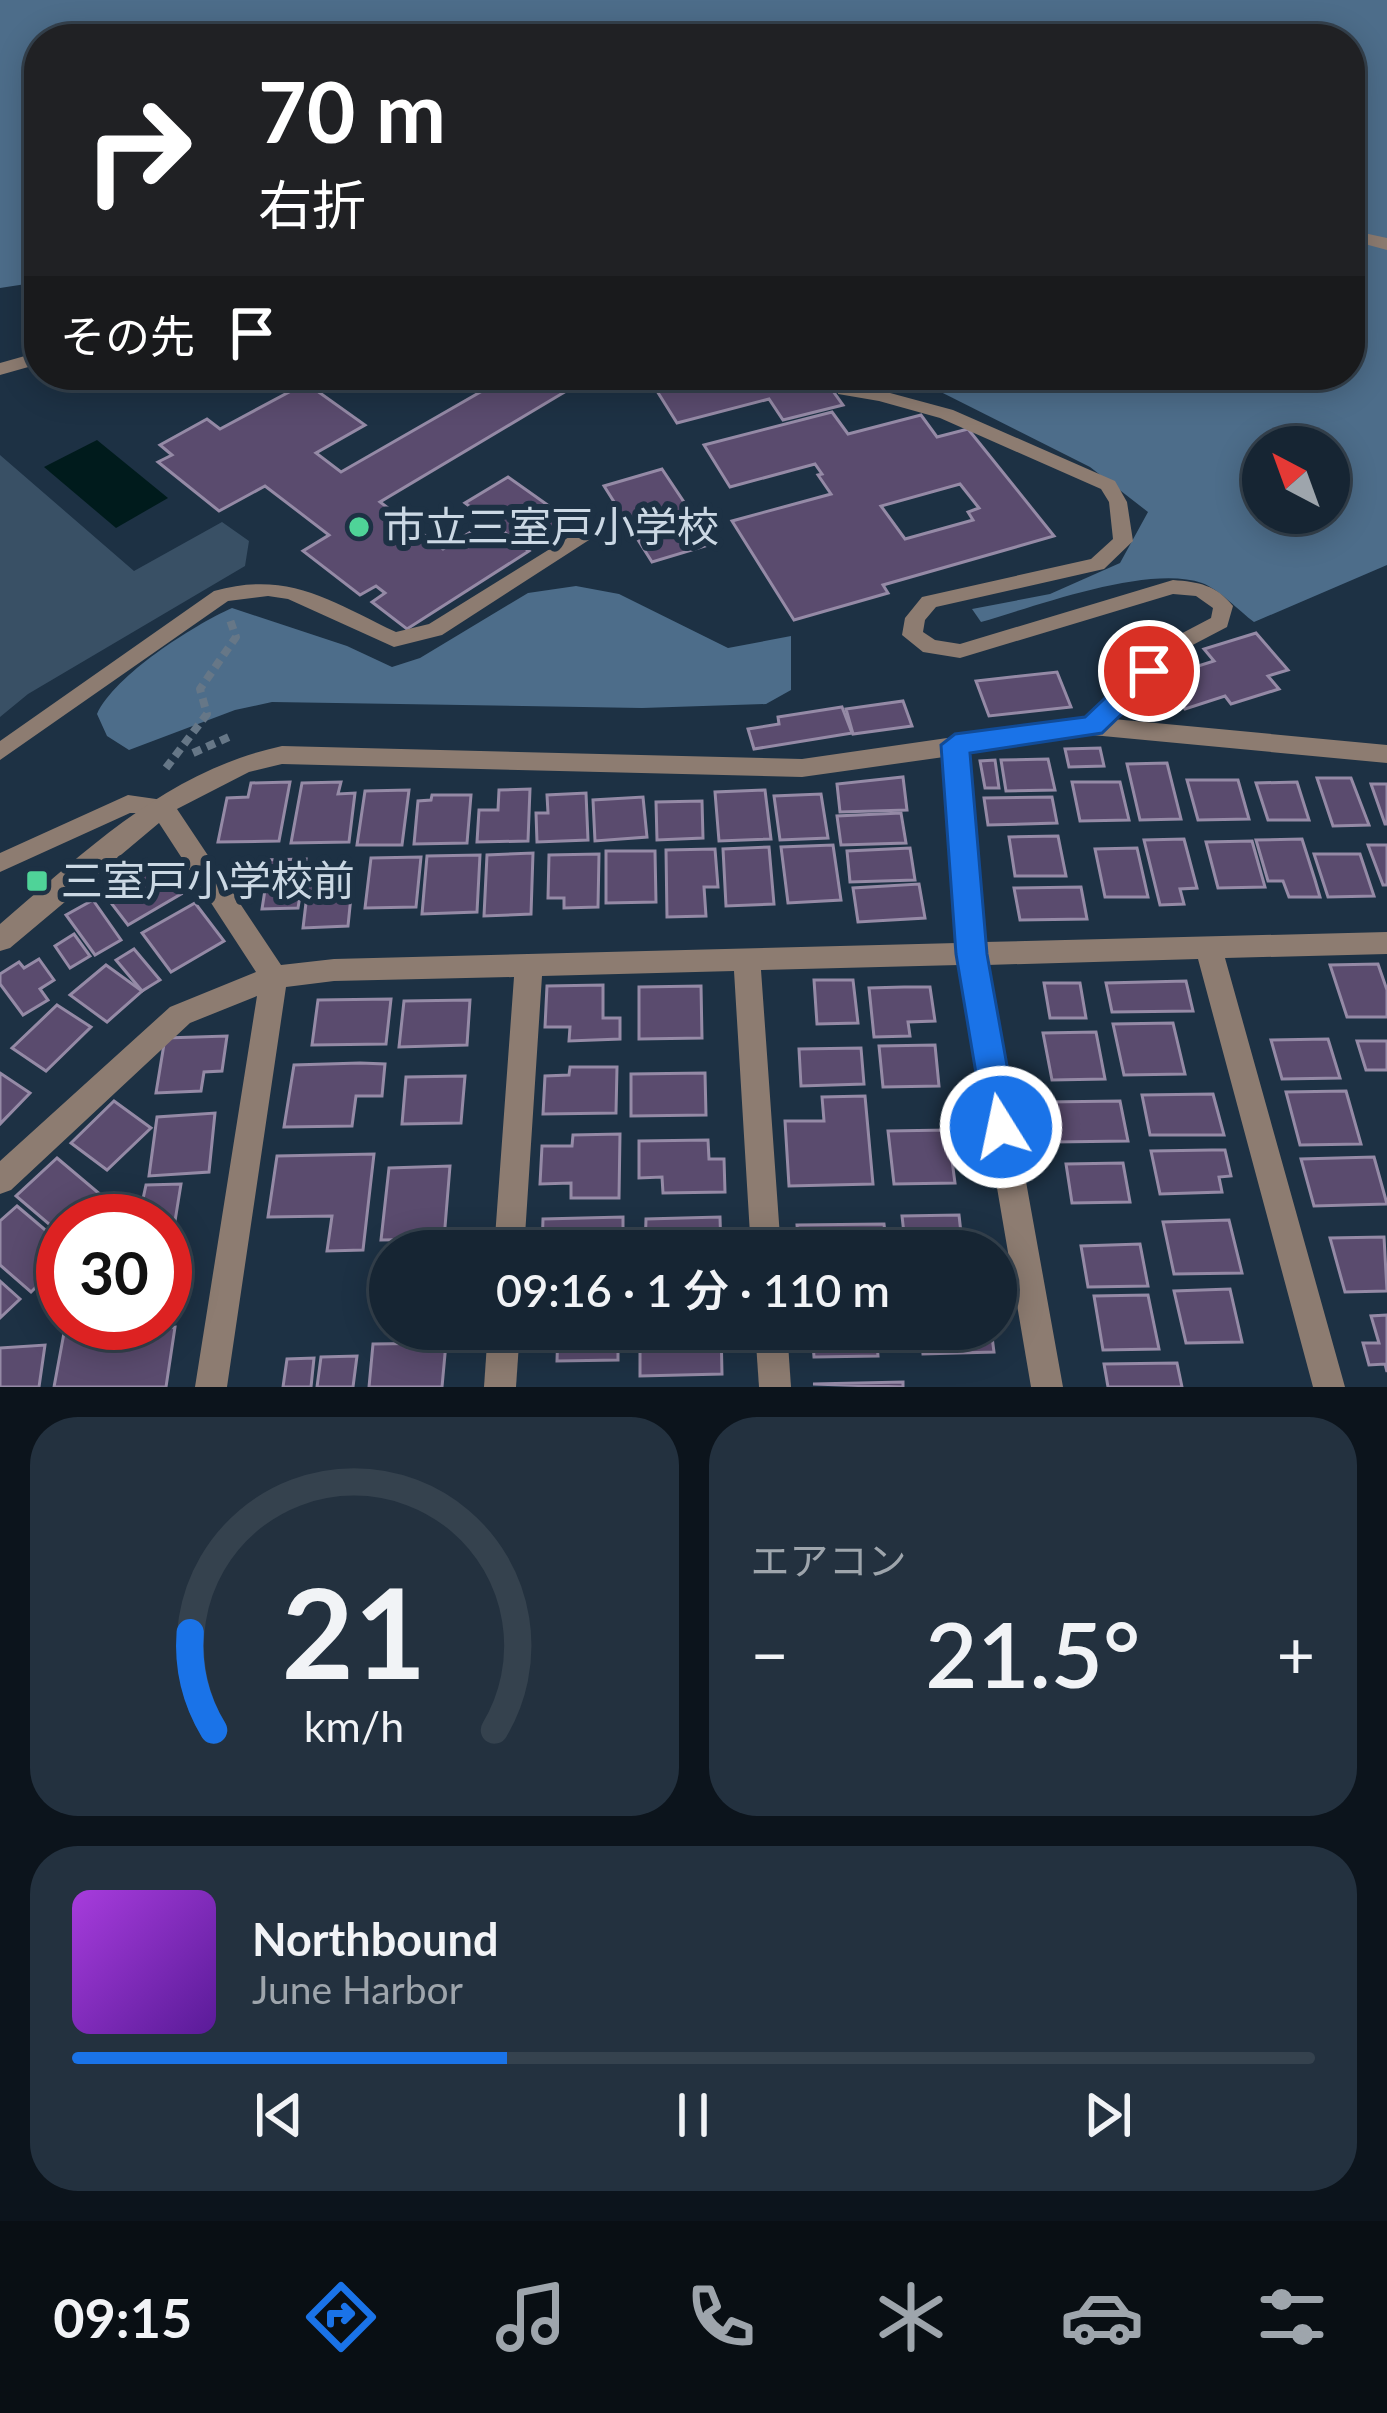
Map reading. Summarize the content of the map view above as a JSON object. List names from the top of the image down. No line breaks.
{"places":{"other":["市立三室戸小学校"],"transit":["三室戸小学校前"]},"north":"top left","page":{"turn":["70 m","右折"],"then":"その先","limit":"30","trip":"09:16 · 1 分 · 110 m","tile":"エアコン","heat":["−","21.5°","+"],"song":["Northbound","June Harbor"],"tabs":"09:15","gauge":["21","km/h"]}}
